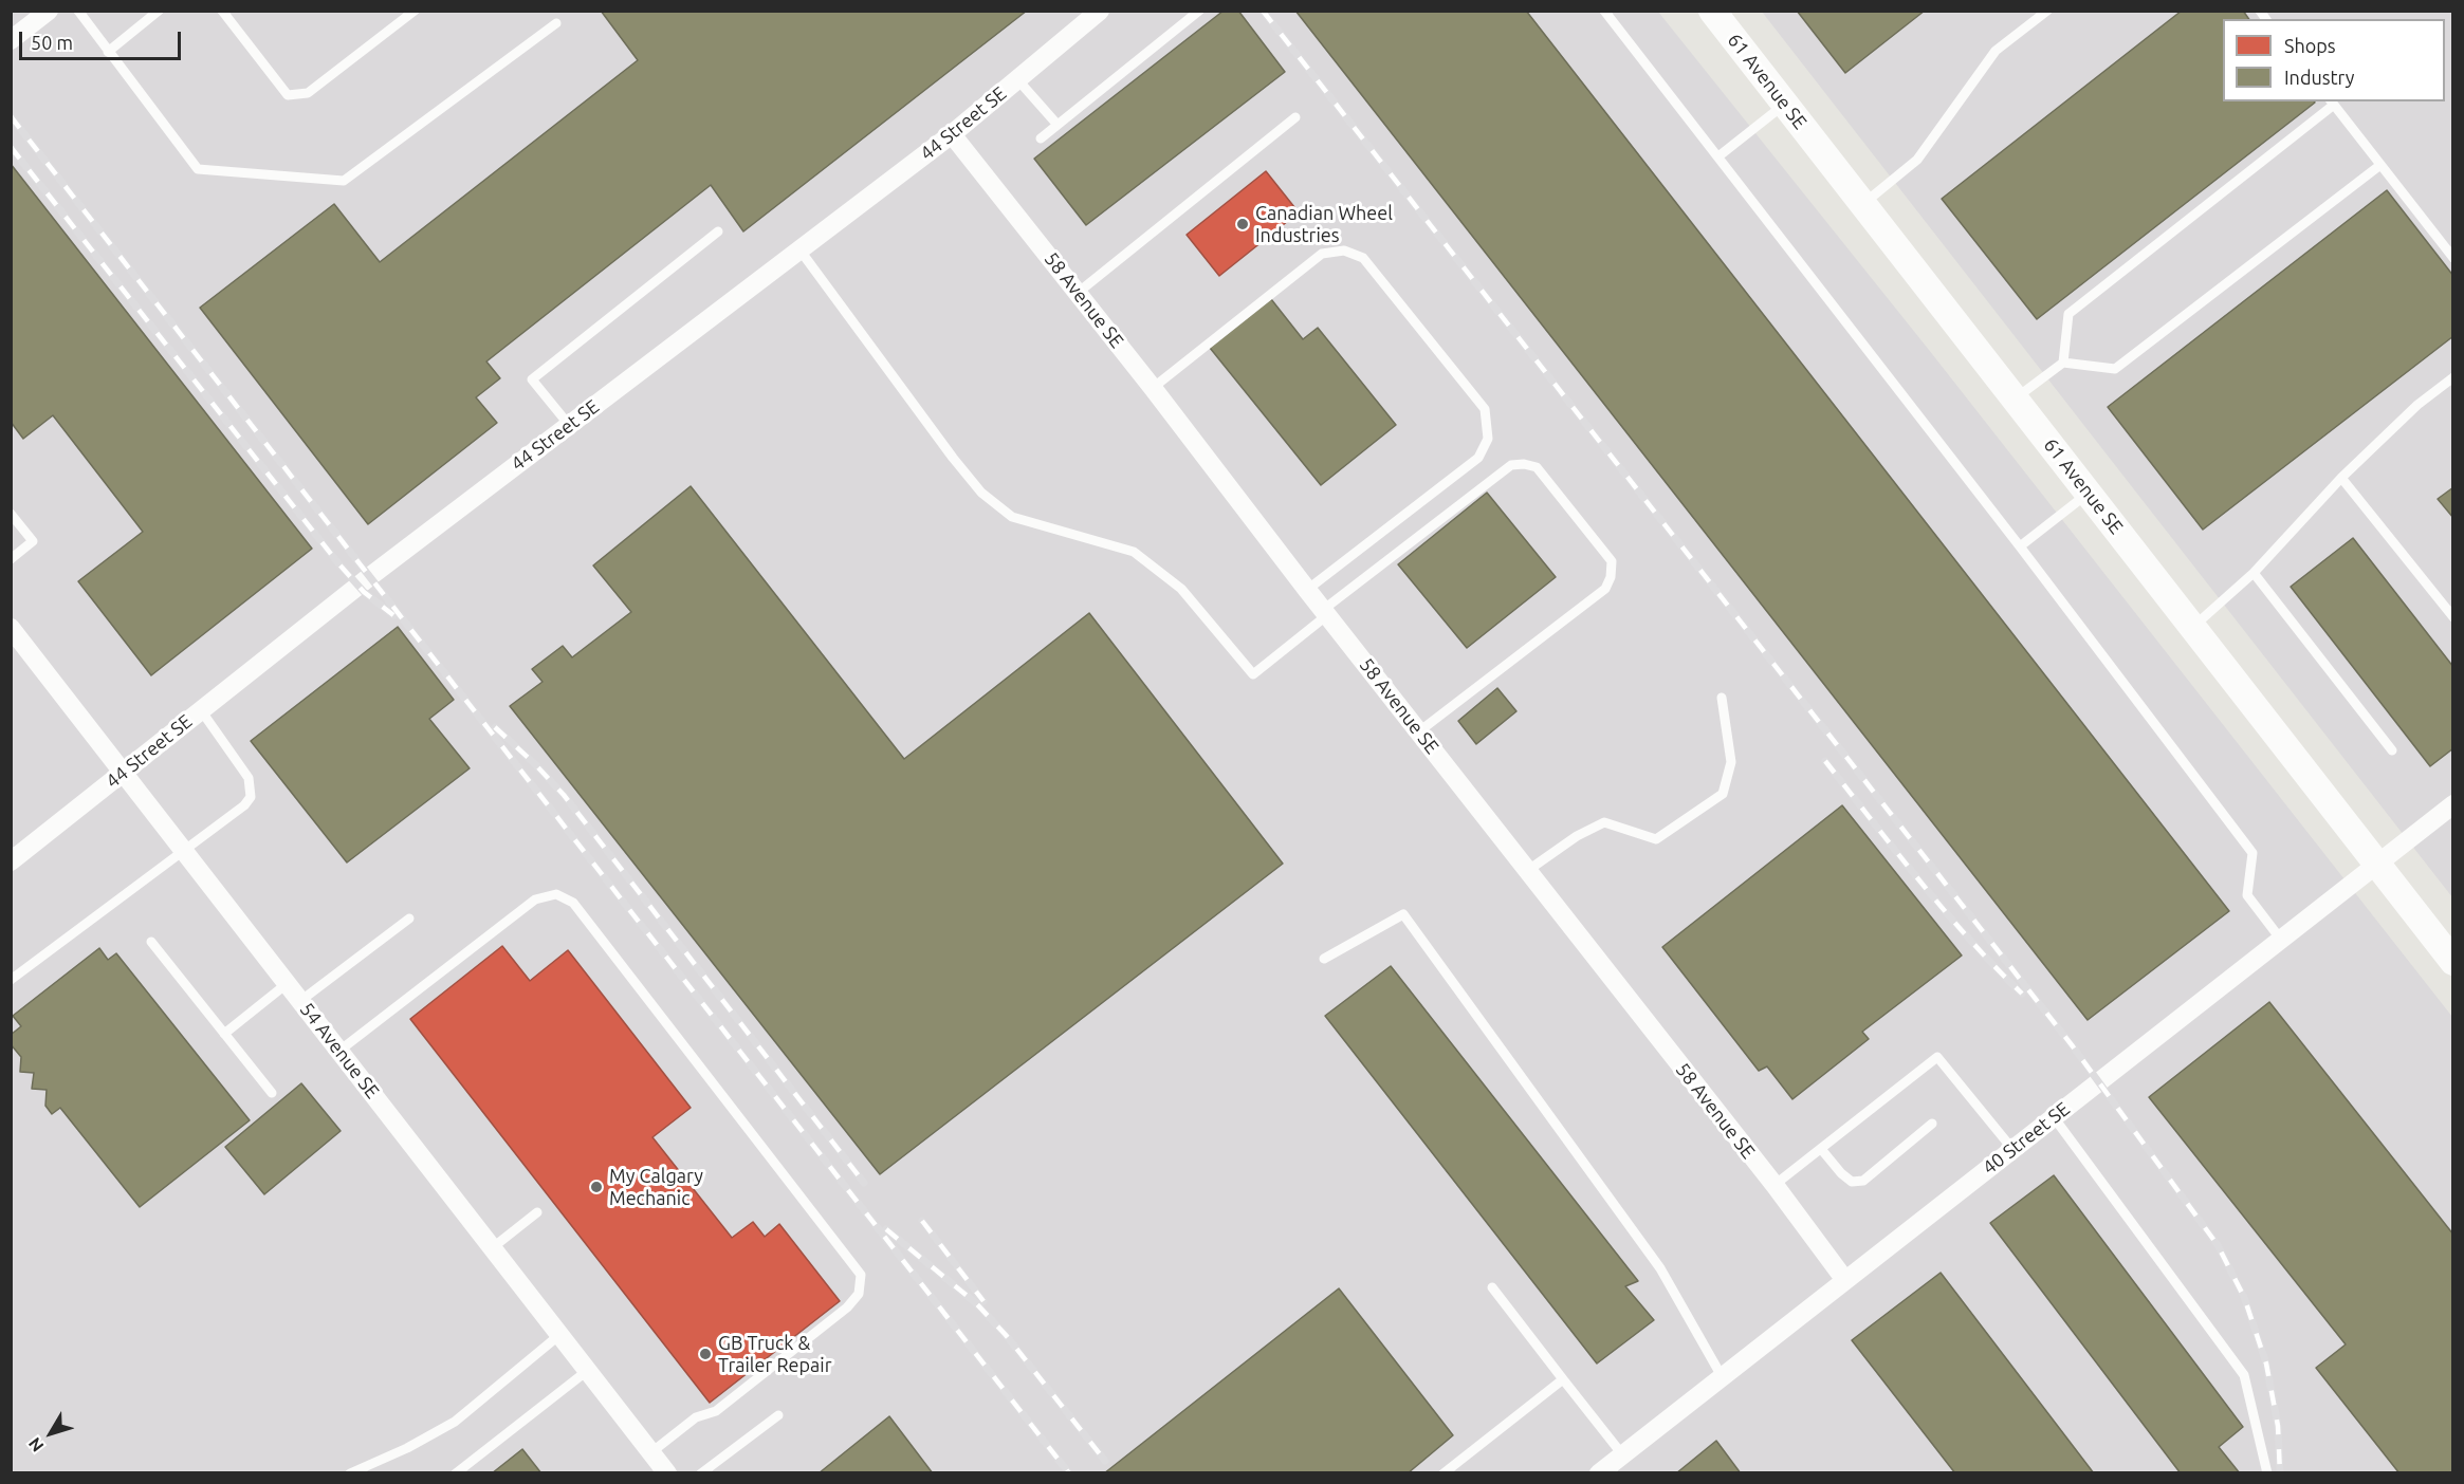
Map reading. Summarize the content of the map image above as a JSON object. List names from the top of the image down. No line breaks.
{"streets":{"street":["61 Avenue SE","44 Street SE","58 Avenue SE","54 Avenue SE","40 Street SE"]},"crossings":[["61 Avenue SE","40 Street SE"],["44 Street SE","58 Avenue SE"],["44 Street SE","54 Avenue SE"],["58 Avenue SE","40 Street SE"]],"places":["Canadian Wheel Industries","My Calgary Mechanic","GB Truck & Trailer Repair"],"legend":["Shops","Industry"],"scale_bar":"50 m","north":"bottom left"}
